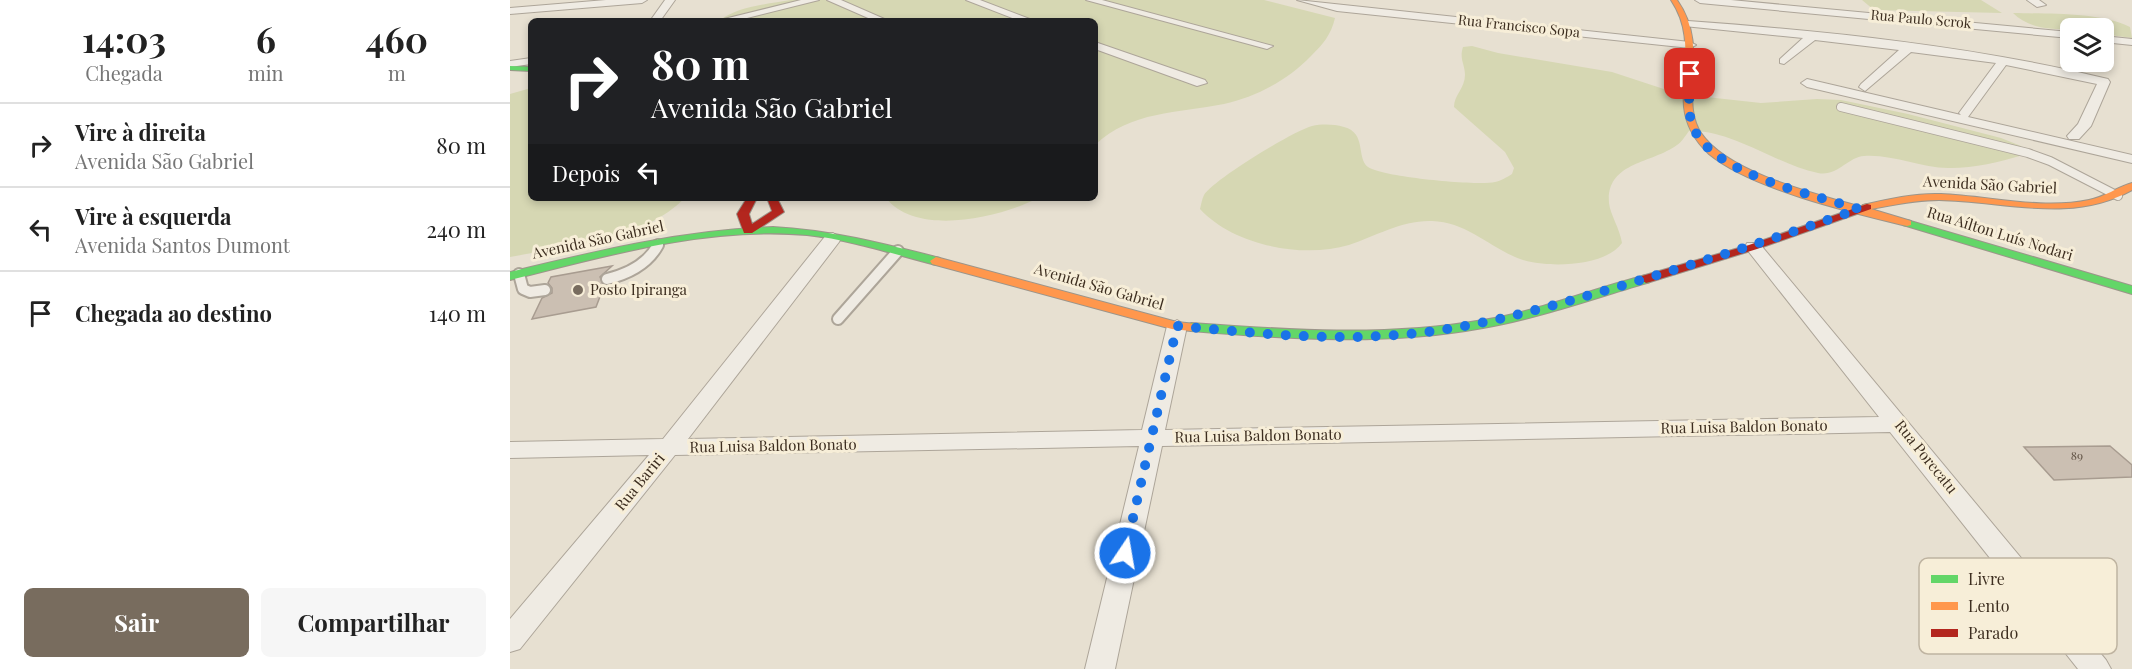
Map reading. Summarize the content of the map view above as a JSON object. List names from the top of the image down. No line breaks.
{"streets":{"main road":["Avenida São Gabriel","Rua Aílton Luís Nodari"],"street":["Rua Paulo Scrok","Rua Francisco Sopa","Rua Luisa Baldon Bonato","Rua Porecatu","Rua Bariri"]},"crossings":[["Rua Francisco Sopa","Rua Aílton Luís Nodari"],["Avenida São Gabriel","Rua Aílton Luís Nodari"],["Avenida São Gabriel","Rua Porecatu"],["Avenida São Gabriel","Rua Bariri"],["Rua Luisa Baldon Bonato","Rua Porecatu"],["Rua Luisa Baldon Bonato","Rua Bariri"]],"places":["Posto Ipiranga"],"house_numbers":["89"],"legend":["Livre","Lento","Parado"],"page":{"eta":["14:03","Chegada","6","min","460","m"],"turn":["80 m","Avenida São Gabriel"],"list":[{"name":"Vire à direita","note":"Avenida São Gabriel","value":"80 m"},{"name":"Vire à esquerda","note":"Avenida Santos Dumont","value":"240 m"},{"name":"Chegada ao destino","value":"140 m"}],"then":"Depois","buttons":["Sair","Compartilhar"]}}
